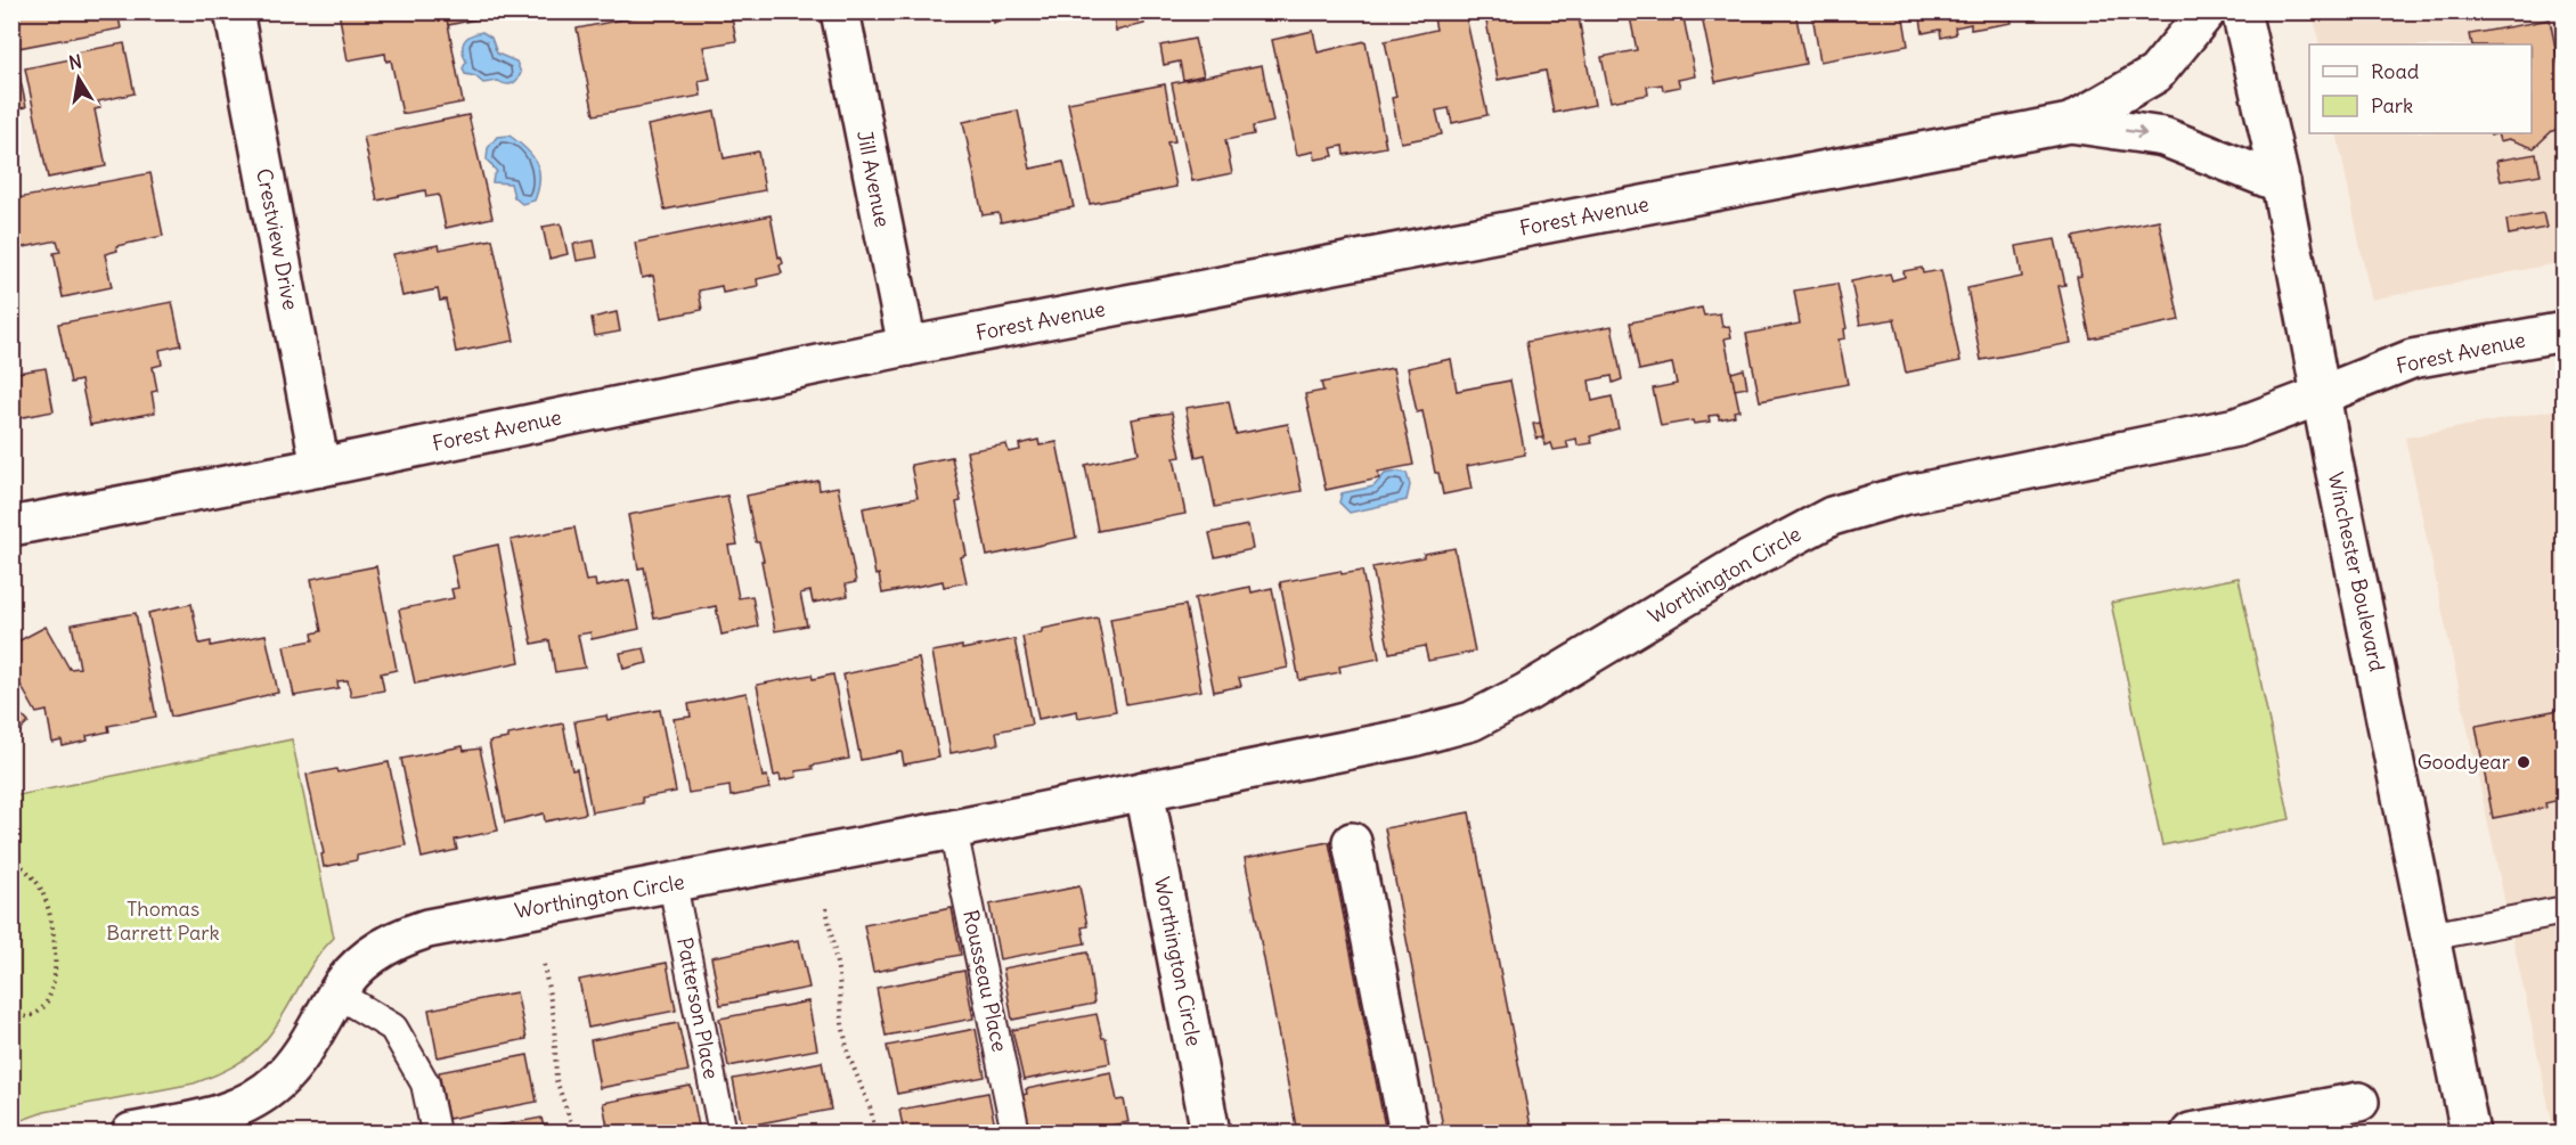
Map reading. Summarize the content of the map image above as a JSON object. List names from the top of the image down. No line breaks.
{"streets":{"street":["Jill Avenue","Forest Avenue","Crestview Drive","Winchester Boulevard","Worthington Circle"],"lane":["Rousseau Place","Patterson Place"]},"crossings":[["Jill Avenue","Forest Avenue"],["Forest Avenue","Crestview Drive"],["Forest Avenue","Winchester Boulevard"],["Forest Avenue","Worthington Circle"],["Winchester Boulevard","Worthington Circle"],["Worthington Circle","Rousseau Place"],["Worthington Circle","Patterson Place"]],"parks":["Thomas Barrett Park"],"places":["Goodyear"],"legend":["Road","Park"],"north":"top"}
